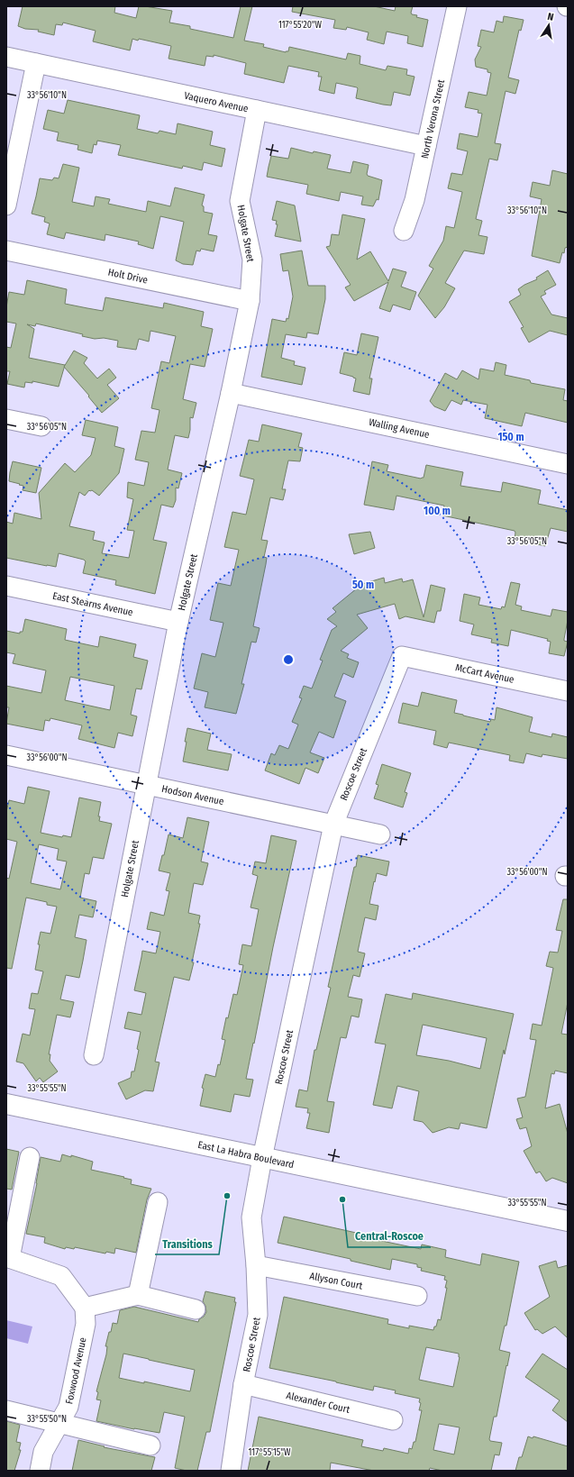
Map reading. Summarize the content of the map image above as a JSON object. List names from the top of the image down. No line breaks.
{"streets":{"main road":["East La Habra Boulevard"],"street":["Vaquero Avenue","North Verona Street","Holgate Street","Holt Drive","Walling Avenue","East Stearns Avenue","McCart Avenue","Roscoe Street","Hodson Avenue","Allyson Court","Foxwood Avenue","Alexander Court"]},"crossings":[["Vaquero Avenue","North Verona Street"],["Vaquero Avenue","Holgate Street"],["Holgate Street","Holt Drive"],["Holgate Street","Walling Avenue"],["Holgate Street","East Stearns Avenue"],["Holgate Street","Hodson Avenue"],["McCart Avenue","Roscoe Street"],["Roscoe Street","Hodson Avenue"],["Roscoe Street","East La Habra Boulevard"],["Roscoe Street","Allyson Court"],["Roscoe Street","Alexander Court"]],"places":["Transitions","Central-Roscoe"],"north":"top","coordinates":["117°55'20\"W","33°56'10\"N","33°56'05\"N","33°56'00\"N","33°55'55\"N","33°55'50\"N","117°55'15\"W"],"rings":["150 m","100 m","50 m"]}
